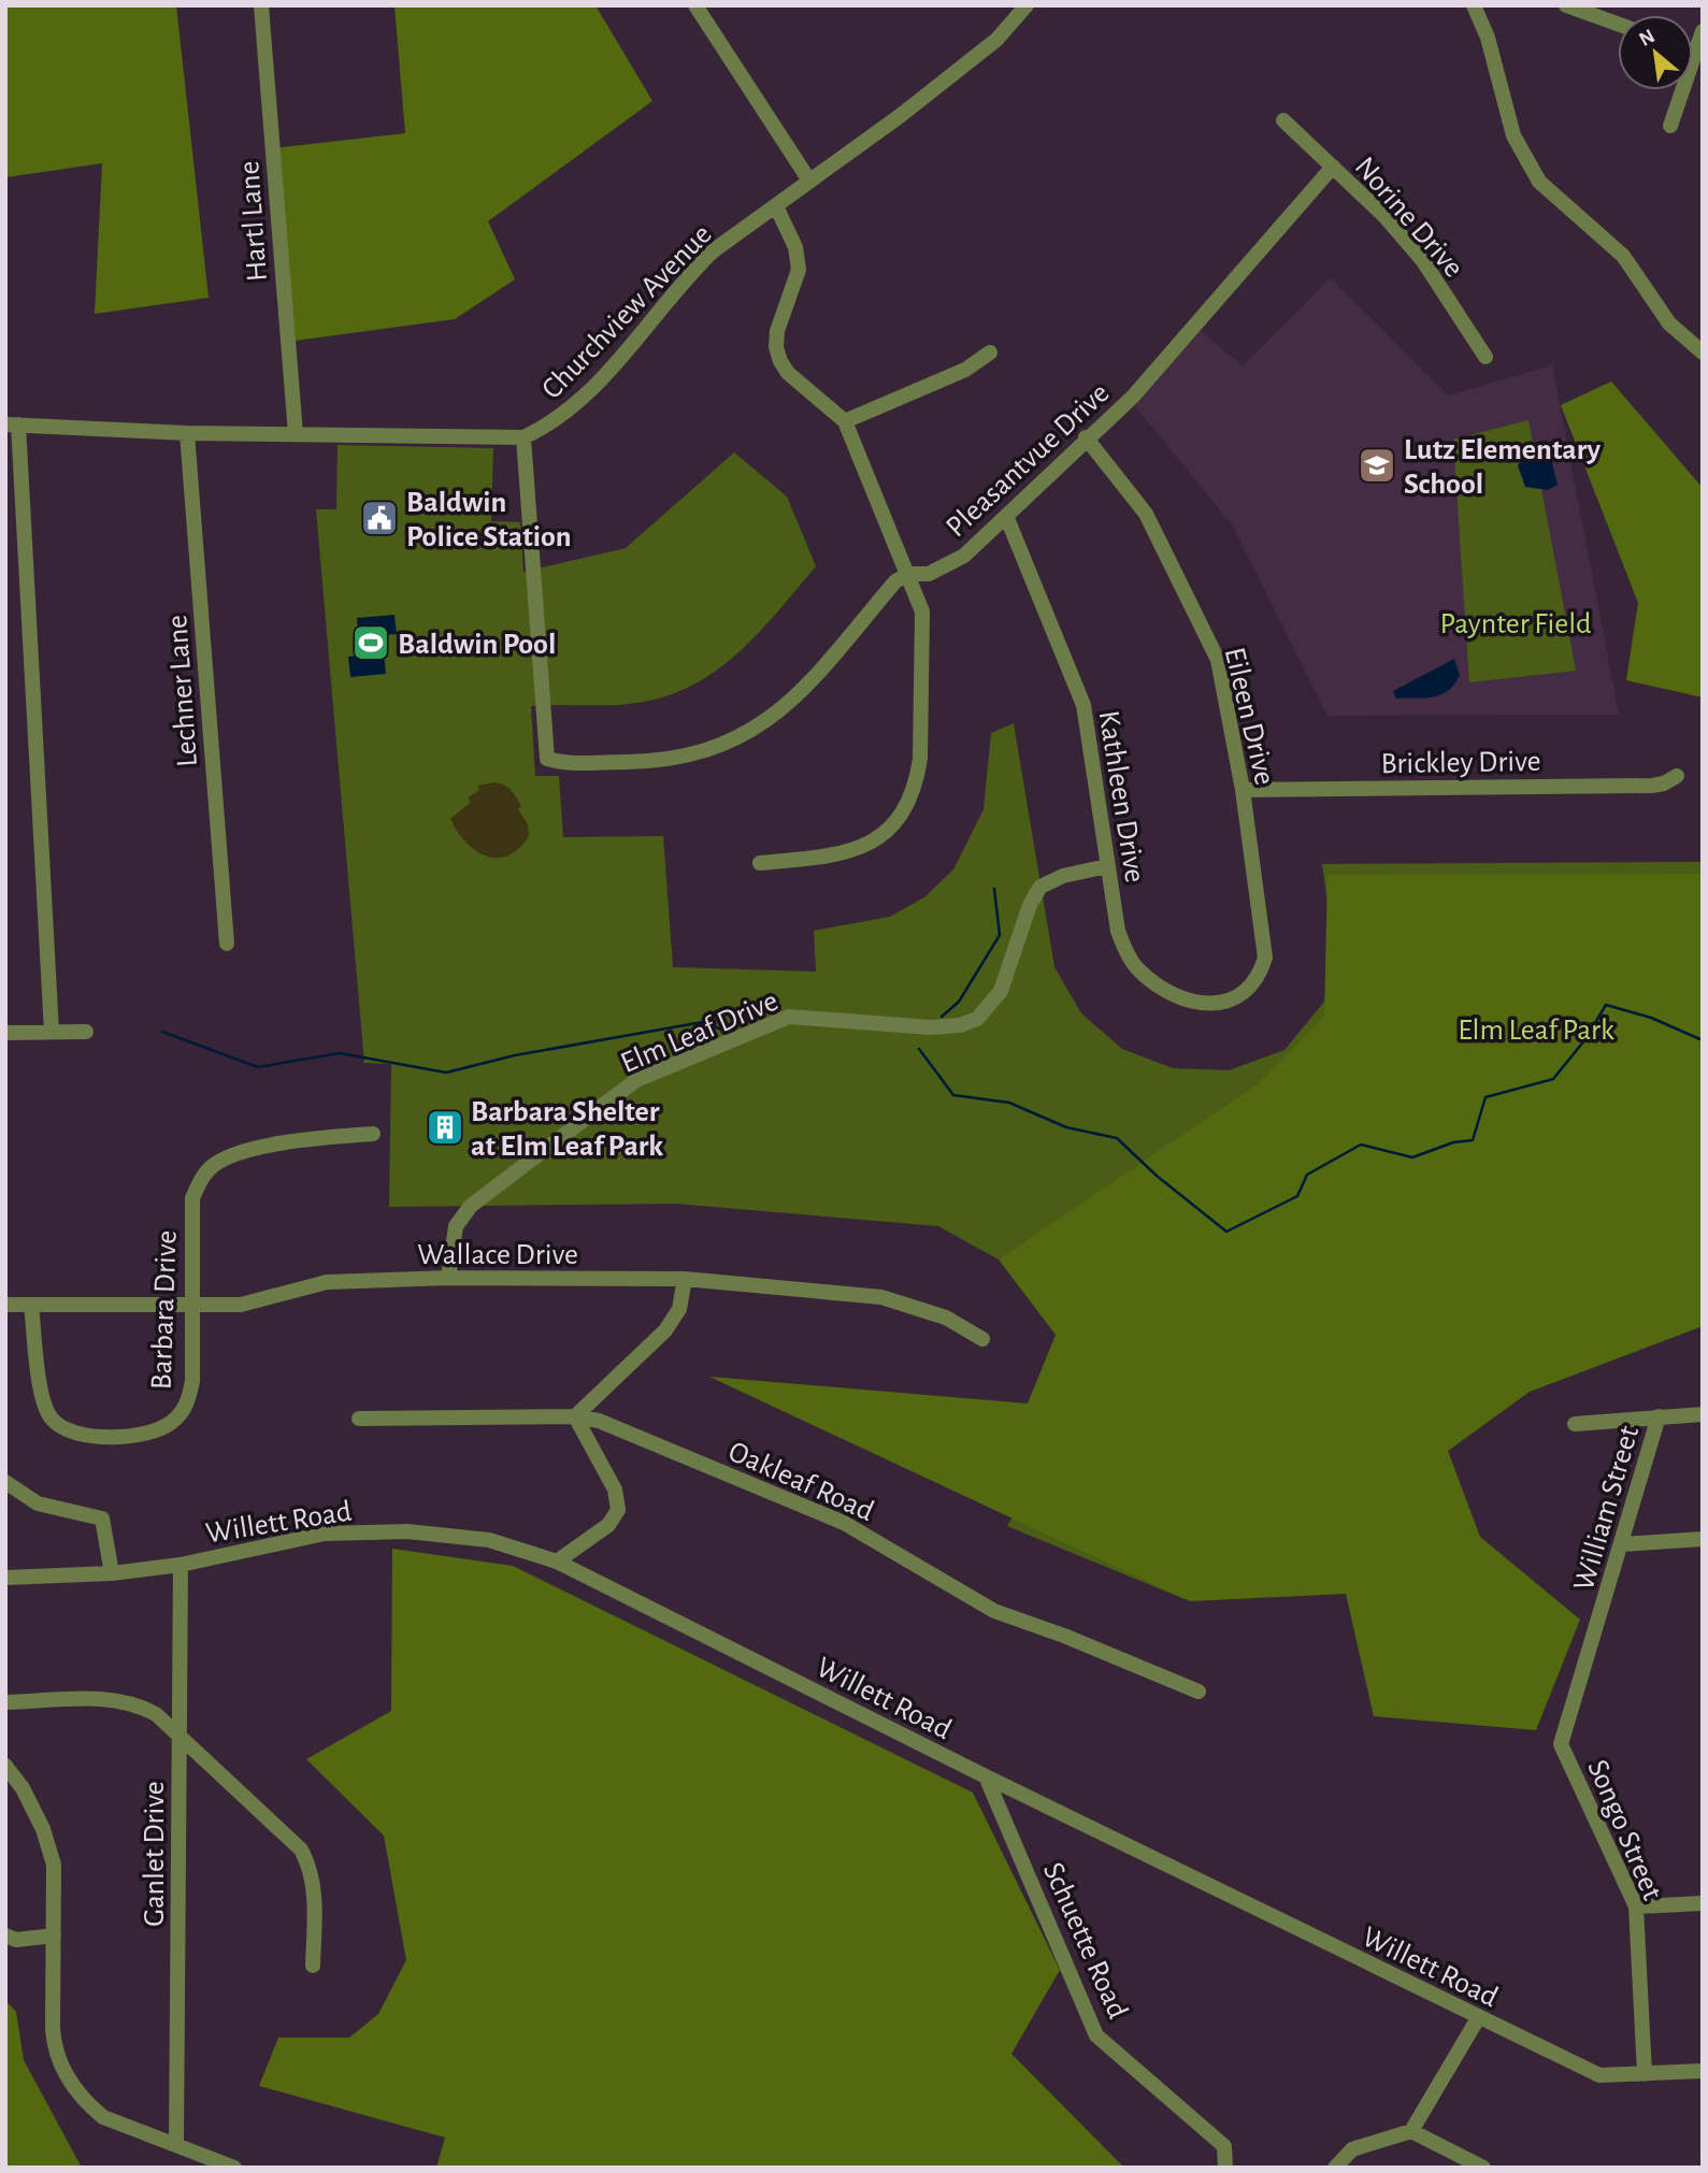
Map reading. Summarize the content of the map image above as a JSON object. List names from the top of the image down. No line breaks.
{"streets":{"street":["Norine Drive","Hartl Lane","Churchview Avenue","Pleasantvue Drive","Lechner Lane","Eileen Drive","Brickley Drive","Kathleen Drive","Elm Leaf Drive","Wallace Drive","Barbara Drive","Oakleaf Road","William Street","Willett Road","Songo Street","Ganlet Drive","Schuette Road"]},"crossings":[["Norine Drive","Pleasantvue Drive"],["Hartl Lane","Churchview Avenue"],["Churchview Avenue","Pleasantvue Drive"],["Churchview Avenue","Lechner Lane"],["Pleasantvue Drive","Eileen Drive"],["Pleasantvue Drive","Kathleen Drive"],["Eileen Drive","Brickley Drive"],["Eileen Drive","Kathleen Drive"],["Kathleen Drive","Elm Leaf Drive"],["Elm Leaf Drive","Wallace Drive"],["Wallace Drive","Barbara Drive"],["William Street","Songo Street"],["Willett Road","Songo Street"],["Willett Road","Ganlet Drive"],["Willett Road","Schuette Road"]],"parks":["Paynter Field","Elm Leaf Park"],"places":{"school or university":["Lutz Elementary School"],"public building":["Baldwin Police Station"],"sports":["Baldwin Pool"],"building":["Barbara Shelter at Elm Leaf Park"]},"north":"top left"}
